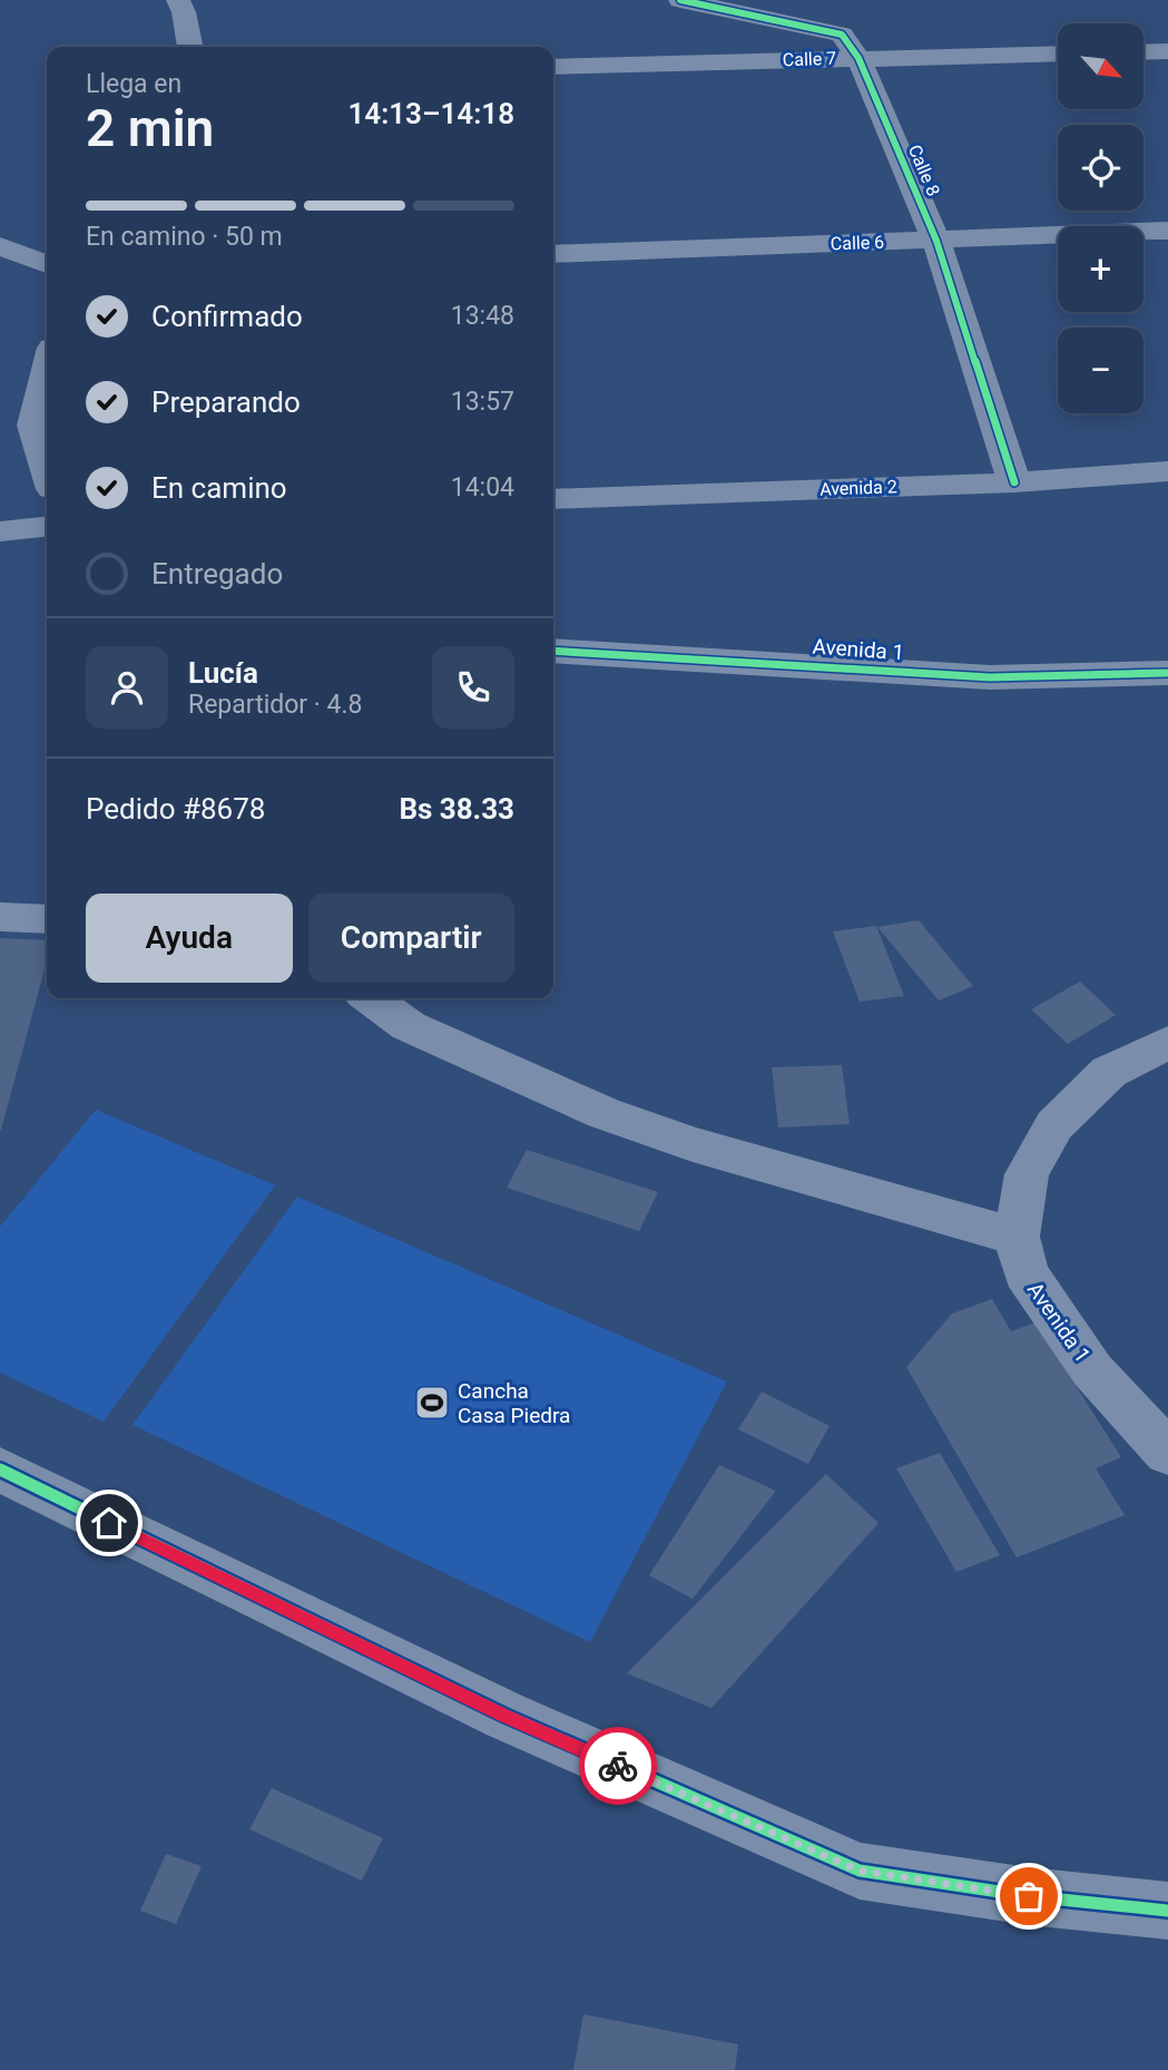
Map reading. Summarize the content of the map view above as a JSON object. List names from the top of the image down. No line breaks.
{"streets":{"street":["Calle 7","Calle 8","Calle 6","Avenida 2","Avenida 1"]},"crossings":[["Calle 7","Calle 8"],["Calle 8","Calle 6"],["Calle 8","Avenida 2"]],"places":{"sports":["Cancha Casa Piedra"]},"north":"bottom right","page":{"map_buttons":["+","−"],"heading":["2 min","Llega en","14:13–14:18"],"panel":["Lucía","Repartidor · 4.8","Pedido #8678","Bs 38.33"],"bar":"En camino · 50 m","list":[["Confirmado","13:48"],["Preparando","13:57"],["En camino","14:04"],"Entregado"],"buttons":["Ayuda","Compartir"]}}
